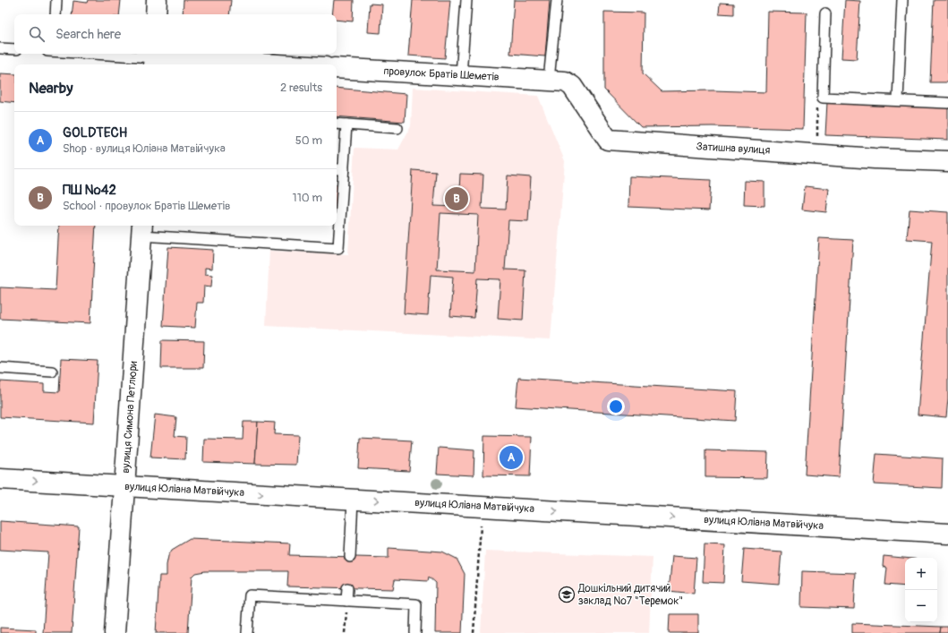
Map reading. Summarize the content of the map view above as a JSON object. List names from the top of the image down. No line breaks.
{"streets":{"street":["провулок Братів Шеметів","Затишна вулиця","вулиця Симона Петлюри","вулиця Юліана Матвійчука"]},"crossings":[["провулок Братів Шеметів","Затишна вулиця"],["вулиця Симона Петлюри","вулиця Юліана Матвійчука"]],"one_way":["вулиця Юліана Матвійчука"],"places":{"school or university":["Дошкільний дитячий заклад №7 \"Теремок\""]},"page":{"search":"Search here","heading":["Nearby","2 results"],"list":[{"mark":"A","name":"GOLDTECH","note":"Shop · вулиця Юліана Матвійчука","value":"50 m"},{"mark":"B","name":"ПШ №42","note":"School · провулок Братів Шеметів","value":"110 m"}],"pins":["B","A"],"map_buttons":["+","−"]}}
